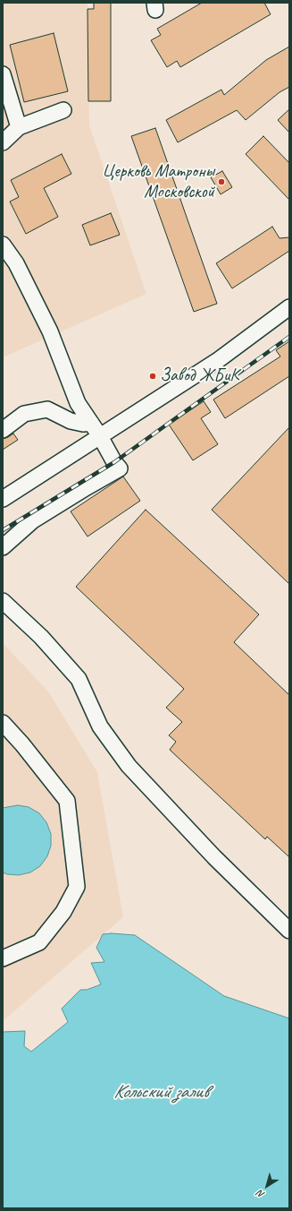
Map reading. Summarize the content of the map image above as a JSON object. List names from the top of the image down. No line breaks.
{"water":["Кольский залив"],"places":["Церковь Матроны Московской","Завод ЖБиК"],"north":"bottom left"}
